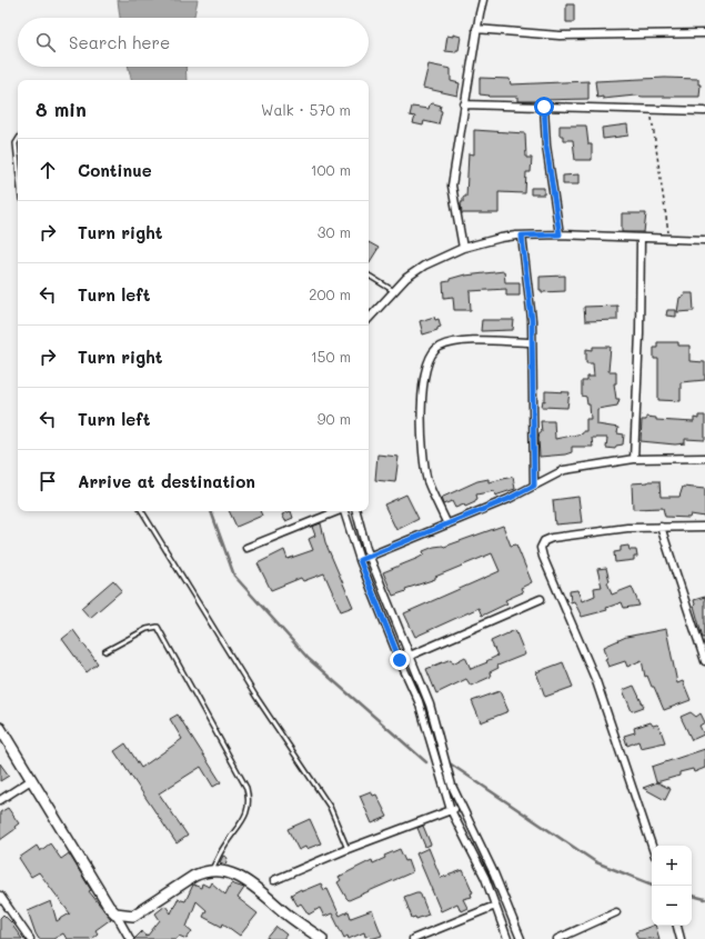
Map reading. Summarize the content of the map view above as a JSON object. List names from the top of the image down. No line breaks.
{"page":{"search":"Search here","heading":["8 min","Walk · 570 m"],"list":[["Continue","100 m"],["Turn right","30 m"],["Turn left","200 m"],["Turn right","150 m"],["Turn left","90 m"],"Arrive at destination"],"map_buttons":["+","−"]}}
